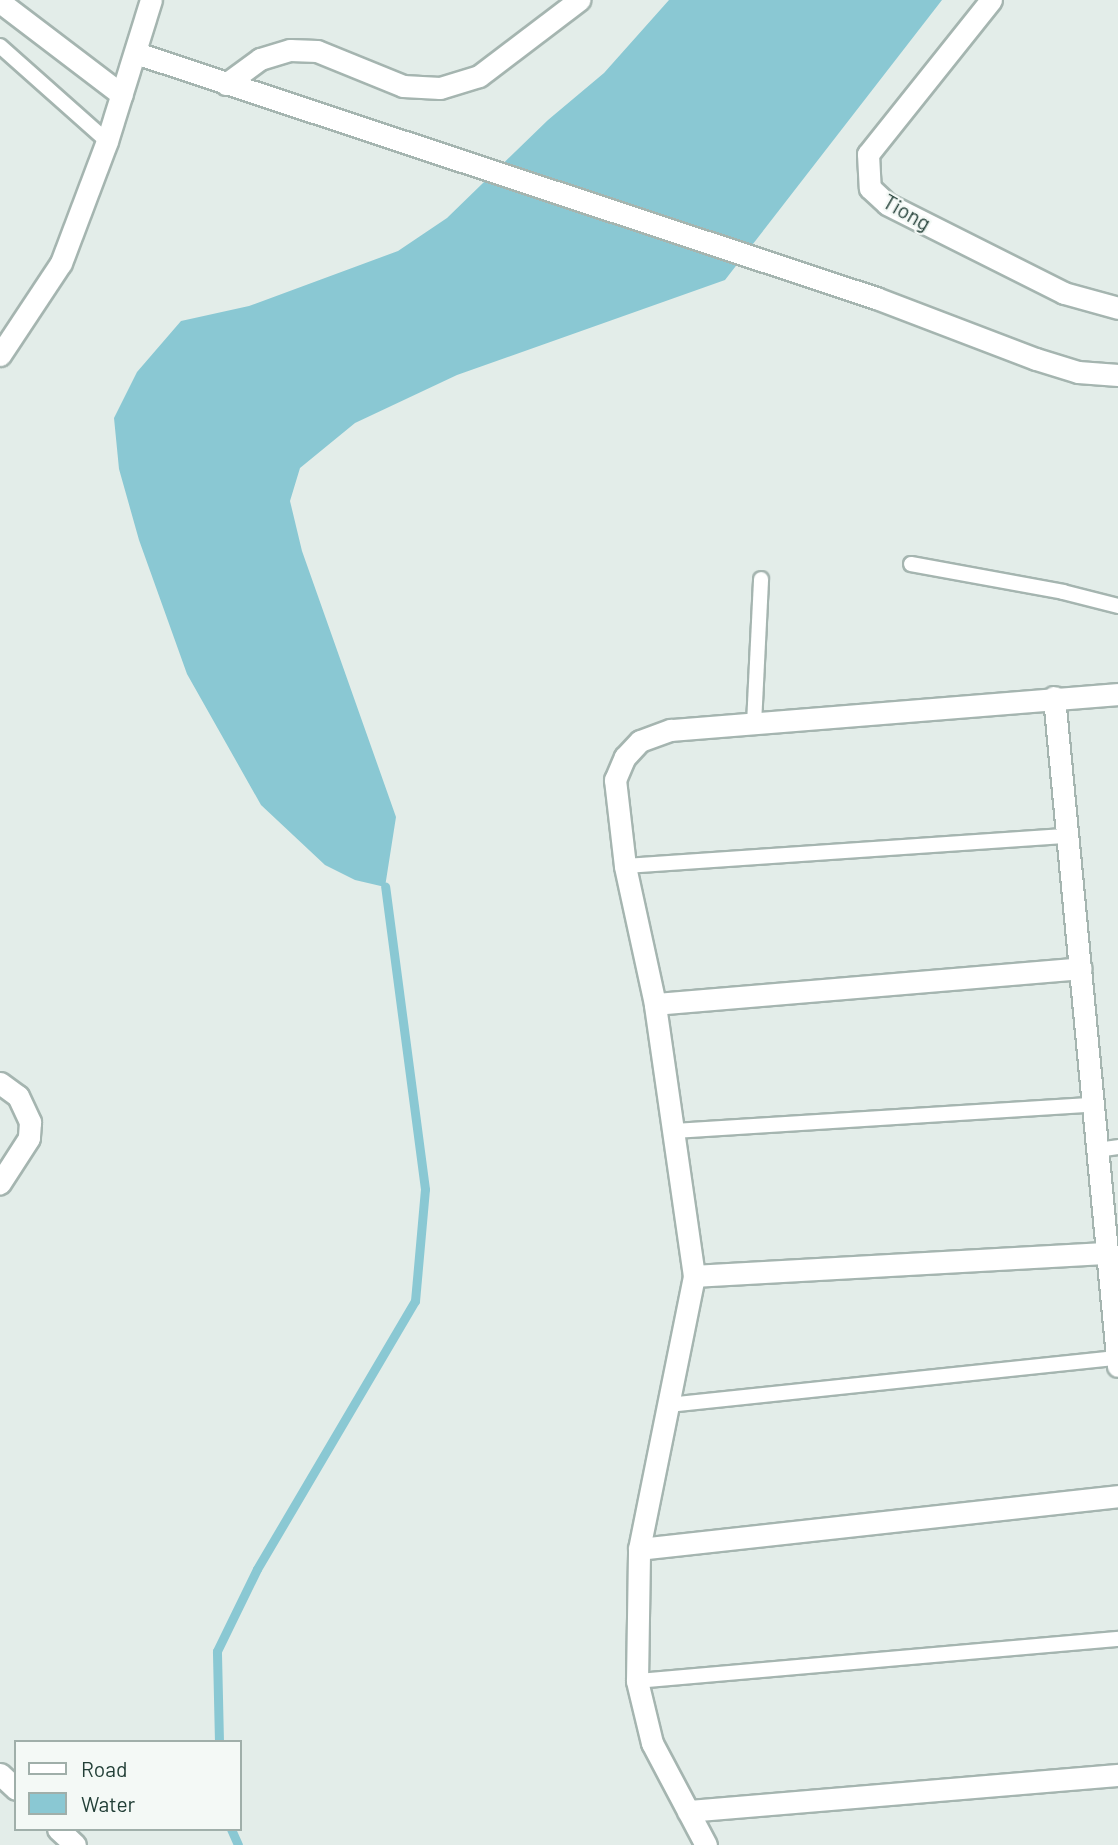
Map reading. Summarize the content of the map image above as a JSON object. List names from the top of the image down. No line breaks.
{"streets":{"street":["Tiong"]},"legend":["Road","Water"]}
